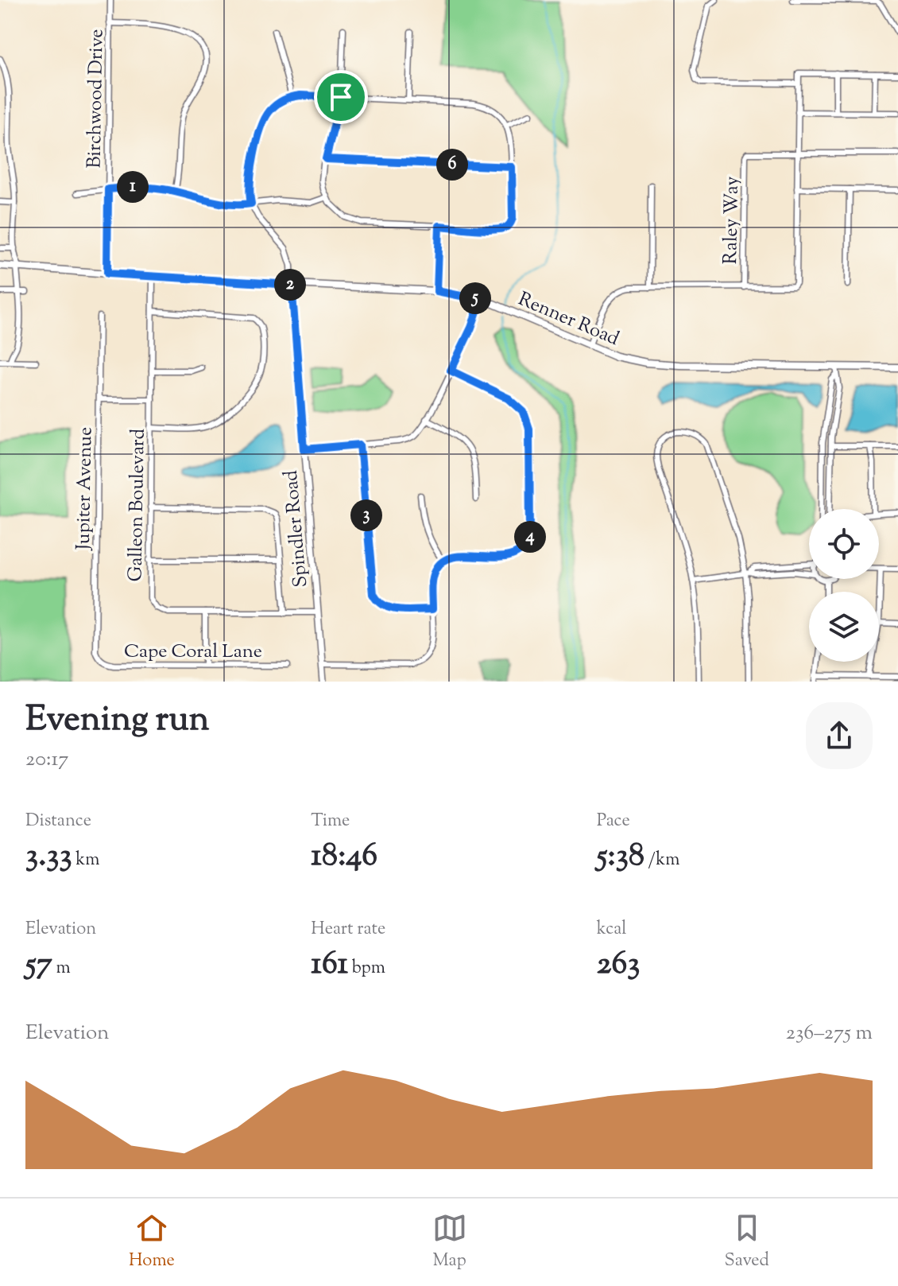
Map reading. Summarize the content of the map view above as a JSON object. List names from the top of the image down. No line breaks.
{"streets":{"main road":["Renner Road"],"street":["Birchwood Drive","Raley Way","Jupiter Avenue","Galleon Boulevard","Spindler Road","Cape Coral Lane"]},"crossings":[["Birchwood Drive","Renner Road"],["Renner Road","Galleon Boulevard"],["Renner Road","Spindler Road"],["Jupiter Avenue","Cape Coral Lane"],["Galleon Boulevard","Spindler Road"]],"page":{"pins":["6","1","2","5","3","4"],"heading":["Evening run","20:17"],"stats":[["Distance","3.33 km"],["Time","18:46"],["Pace","5:38 /km"],["Elevation","57 m"],["Heart rate","161 bpm"],["kcal","263"]],"chart":["Elevation","236–275 m"],"tabs":["Home","Map","Saved"]}}
